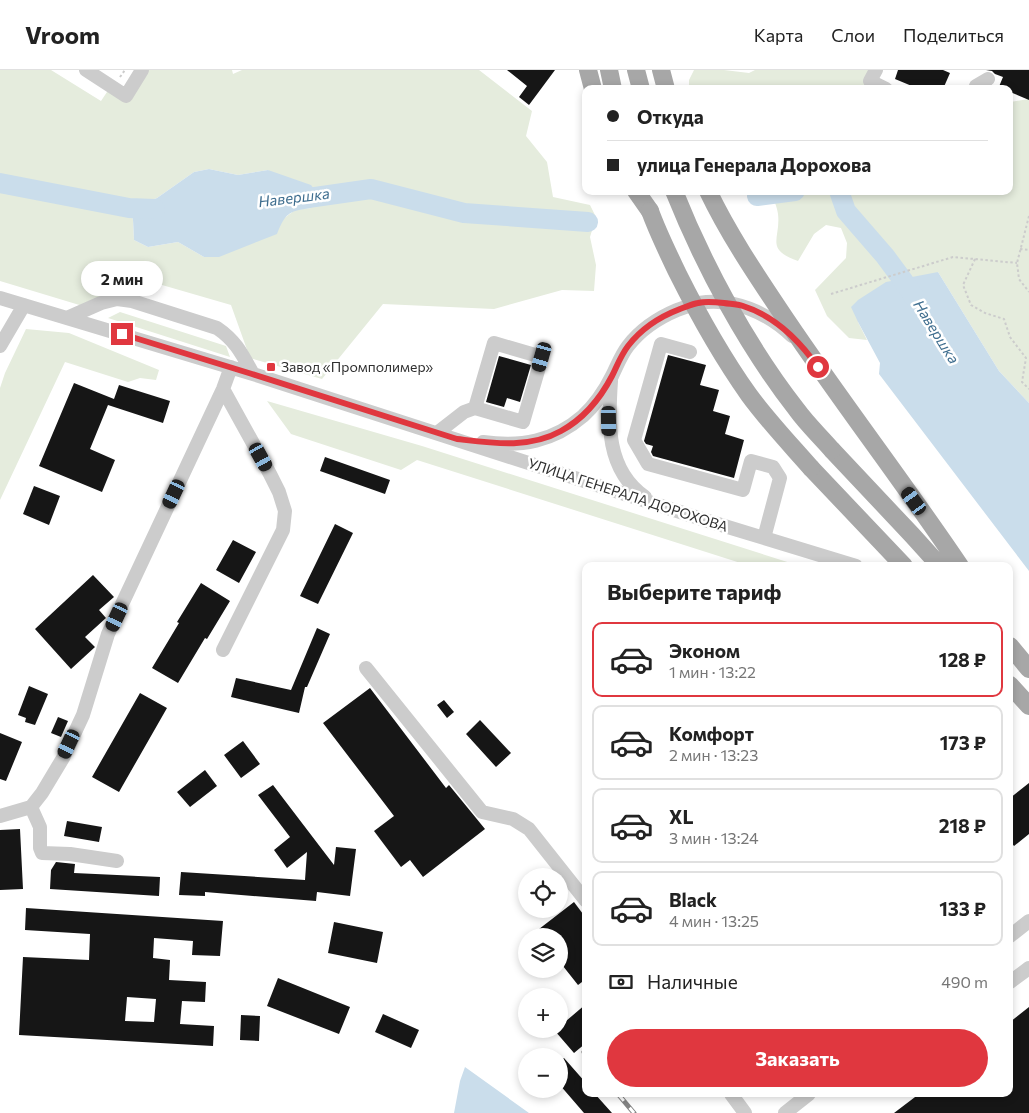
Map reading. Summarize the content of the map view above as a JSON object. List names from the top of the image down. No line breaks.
{"streets":{"street":["УЛИЦА ГЕНЕРАЛА ДОРОХОВА"]},"water":["Навершка"],"places":{"transit":["Завод «Промполимер»"]},"page":{"header":"Vroom","nav":["Карта","Слои","Поделиться"],"banner":["Откуда","улица Генерала Дорохова"],"bubble":"2 мин","heading":"Выберите тариф","list":[{"name":"Эконом","note":"1 мин · 13:22","value":"128 ₽"},{"name":"Комфорт","note":"2 мин · 13:23","value":"173 ₽"},{"name":"XL","note":"3 мин · 13:24","value":"218 ₽"},{"name":"Black","note":"4 мин · 13:25","value":"133 ₽"}],"map_buttons":["+","−"],"pay":["Наличные","490 m"],"buttons":"Заказать"}}
